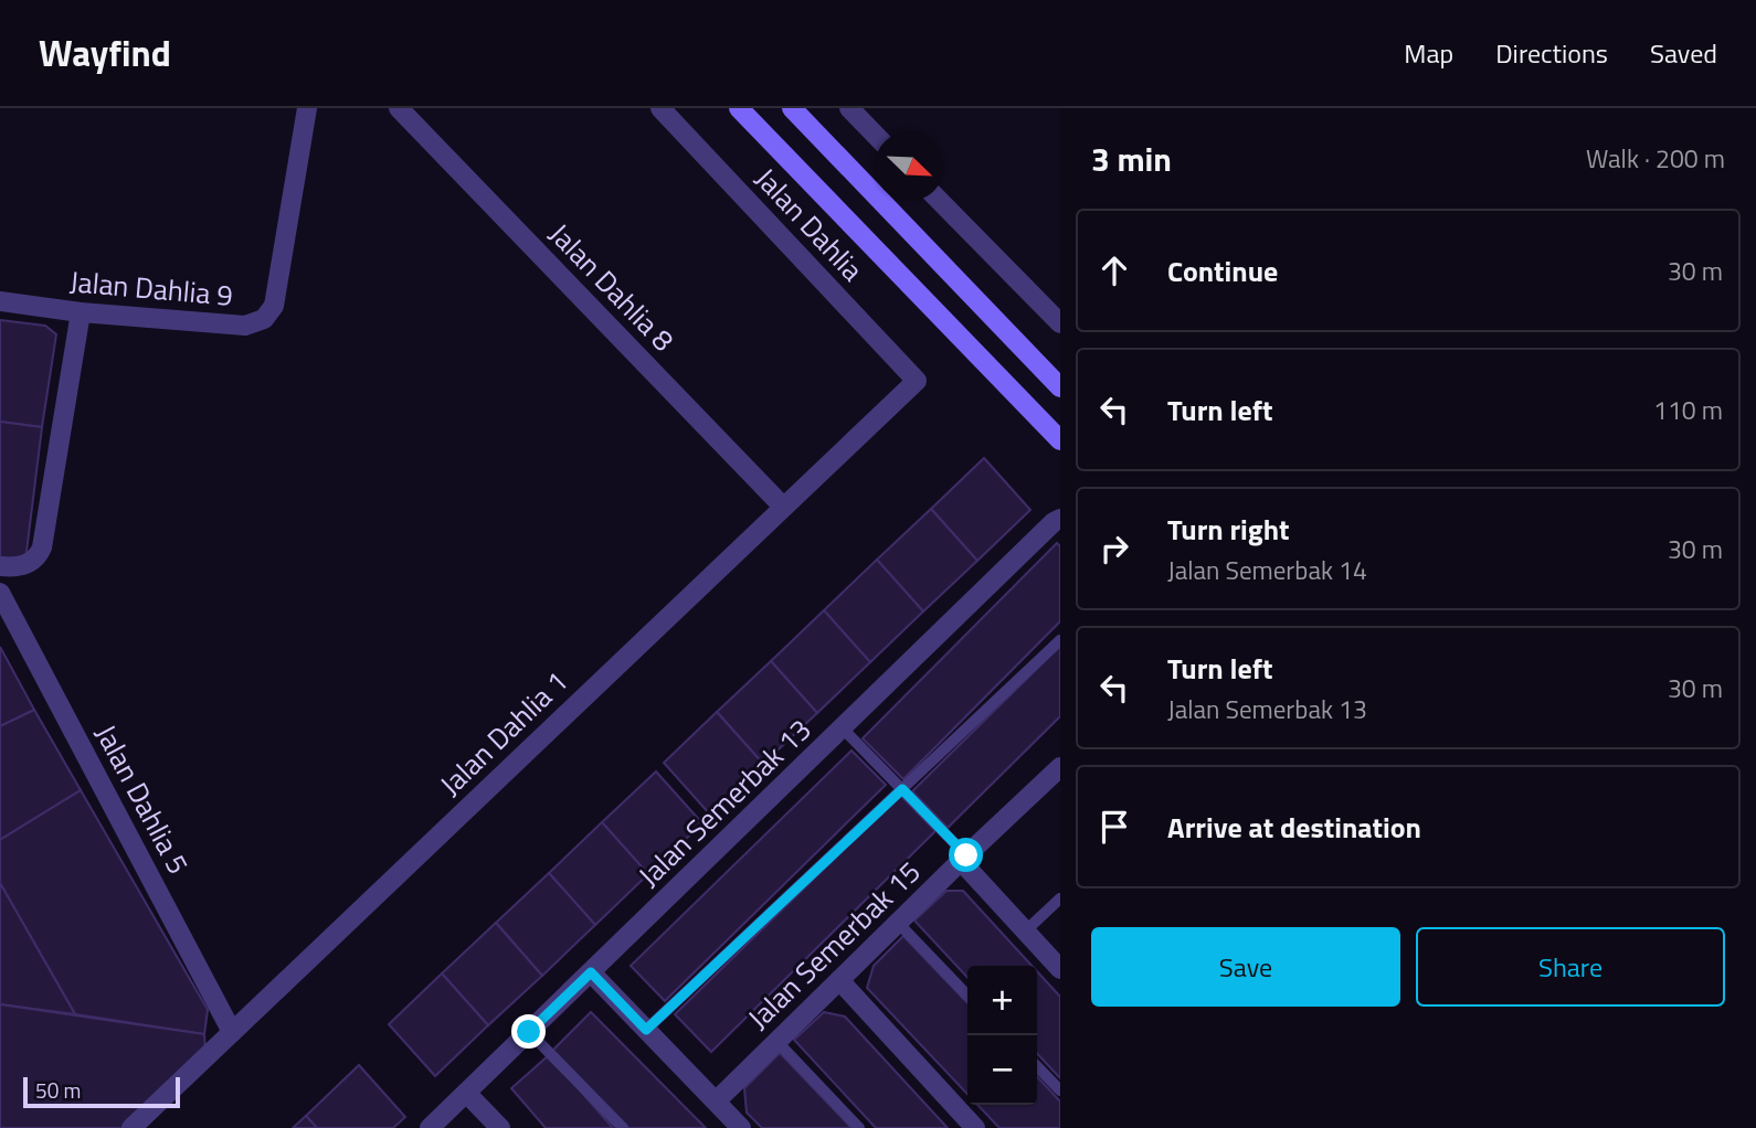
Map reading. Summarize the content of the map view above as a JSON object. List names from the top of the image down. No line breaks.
{"streets":{"street":["Jalan Dahlia","Jalan Dahlia 8","Jalan Dahlia 9","Jalan Dahlia 1","Jalan Dahlia 5","Jalan Semerbak 13","Jalan Semerbak 15"]},"crossings":[["Jalan Dahlia","Jalan Dahlia 1"],["Jalan Dahlia 8","Jalan Dahlia 1"],["Jalan Dahlia 1","Jalan Dahlia 5"]],"scale_bar":"50 m","north":"bottom right","page":{"header":"Wayfind","nav":["Map","Directions","Saved"],"heading":["3 min","Walk · 200 m"],"list":[["Continue","30 m"],["Turn left","110 m"],["Turn right","Jalan Semerbak 14","30 m"],["Turn left","Jalan Semerbak 13","30 m"],"Arrive at destination"],"buttons":["Save","Share"],"map_buttons":["+","−"],"scale":"50 m"}}
